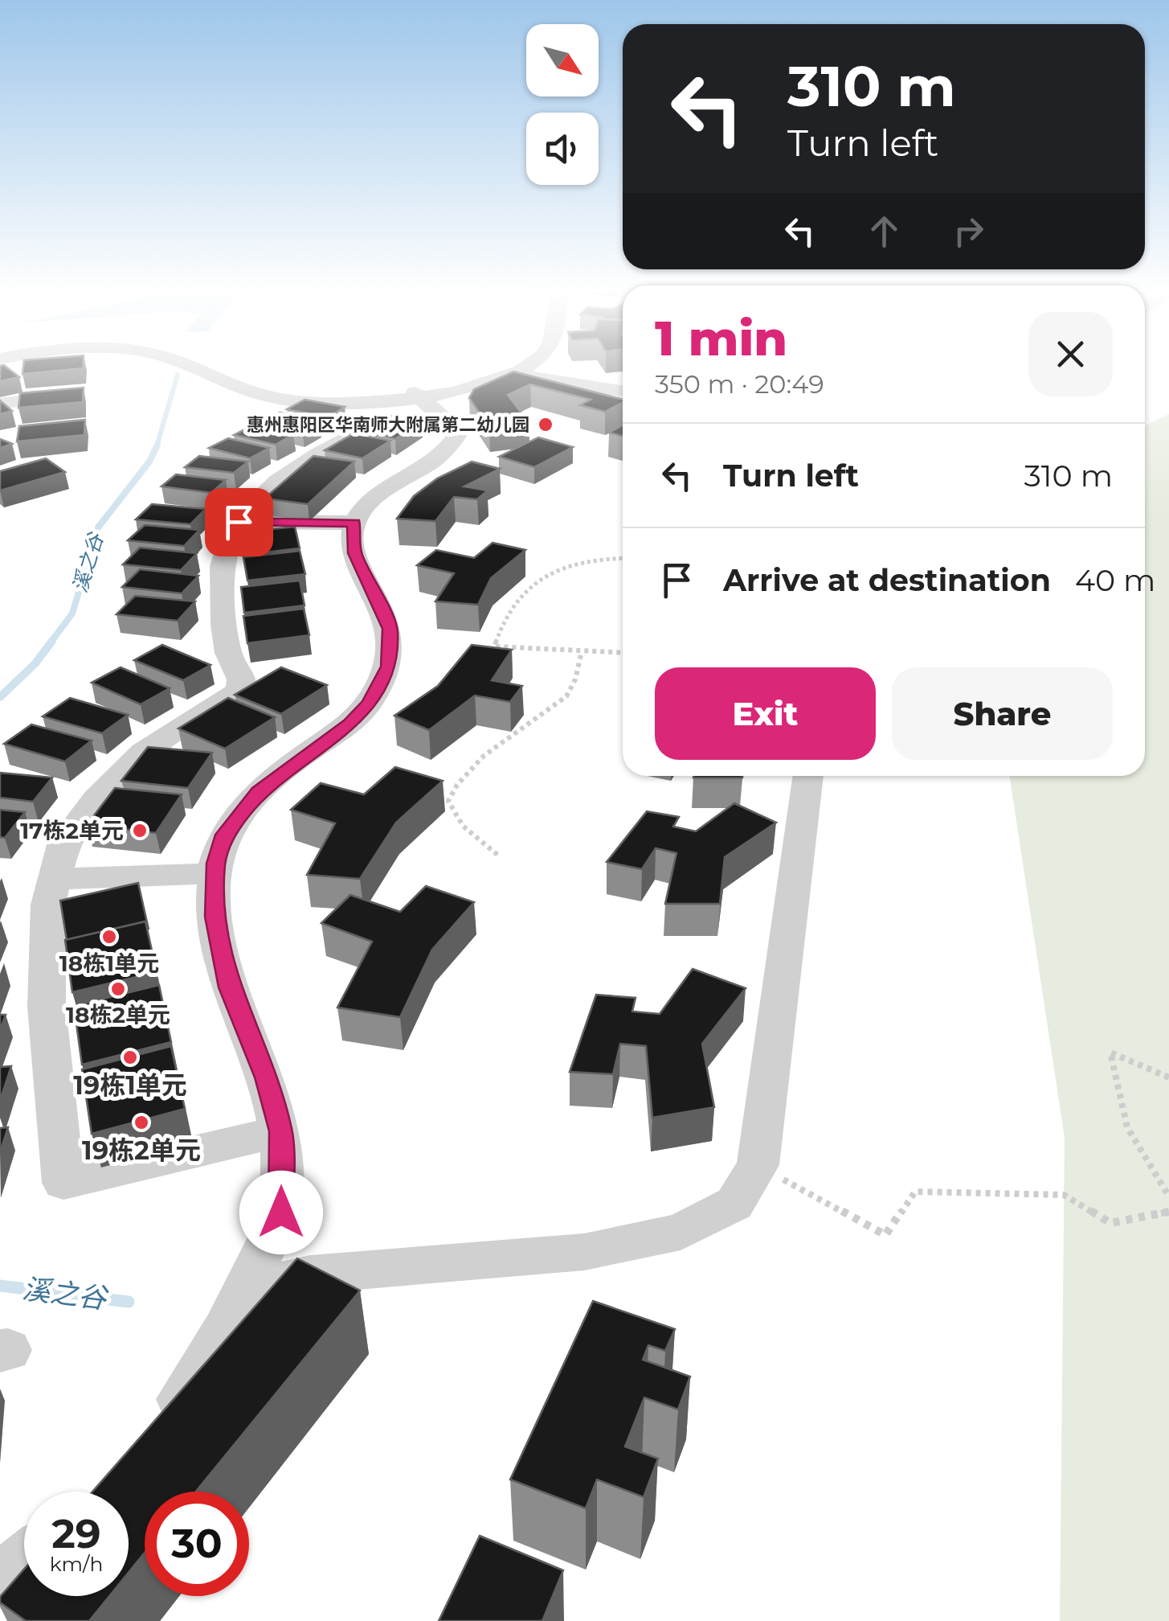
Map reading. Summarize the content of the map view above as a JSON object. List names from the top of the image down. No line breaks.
{"water":["溪之谷"],"places":["惠州惠阳区华南师大附属第二幼儿园","17栋2单元","18栋1单元","18栋2单元","19栋1单元","19栋2单元"],"north":"bottom right","page":{"turn":["310 m","Turn left"],"heading":["1 min","350 m · 20:49"],"list":[{"name":"Turn left","value":"310 m"},{"name":"Arrive at destination","value":"40 m"}],"buttons":["Exit","Share"],"speed":"29 km/h","limit":"30"}}
